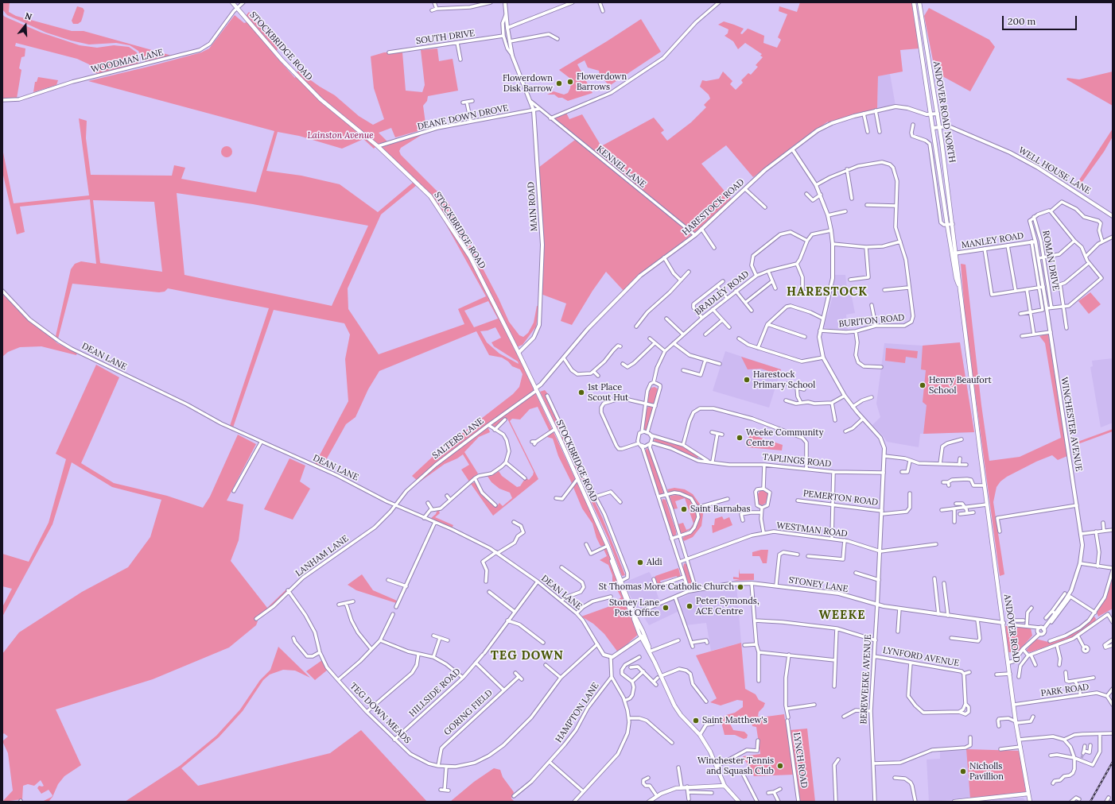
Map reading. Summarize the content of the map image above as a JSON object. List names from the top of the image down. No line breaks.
{"streets":{"main road":["STOCKBRIDGE ROAD","ANDOVER ROAD NORTH","ANDOVER ROAD"],"street":["SOUTH DRIVE","WOODMAN LANE","DEANE DOWN DROVE","KENNEL LANE","WELL HOUSE LANE","MAIN ROAD","HARESTOCK ROAD","MANLEY ROAD","ROMAN DRIVE","BRADLEY ROAD","BURITON ROAD","DEAN LANE","WINCHESTER AVENUE","SALTERS LANE","TAPLINGS ROAD","PEMERTON ROAD","WESTMAN ROAD","LANHAM LANE","STONEY LANE","LYNFORD AVENUE","BEREWEEKE AVENUE","PARK ROAD","HILLSIDE ROAD","GORING FIELD","HAMPTON LANE","TEG DOWN MEADS","LYNCH ROAD"]},"crossings":[["SOUTH DRIVE","MAIN ROAD"],["STOCKBRIDGE ROAD","WOODMAN LANE"],["STOCKBRIDGE ROAD","DEANE DOWN DROVE"],["STOCKBRIDGE ROAD","MAIN ROAD"],["STOCKBRIDGE ROAD","HARESTOCK ROAD"],["STOCKBRIDGE ROAD","SALTERS LANE"],["STOCKBRIDGE ROAD","STONEY LANE"],["ANDOVER ROAD NORTH","WELL HOUSE LANE"],["ANDOVER ROAD NORTH","HARESTOCK ROAD"],["ANDOVER ROAD NORTH","MANLEY ROAD"],["ANDOVER ROAD NORTH","ANDOVER ROAD"],["DEANE DOWN DROVE","MAIN ROAD"],["KENNEL LANE","MAIN ROAD"],["KENNEL LANE","HARESTOCK ROAD"],["HARESTOCK ROAD","SALTERS LANE"],["MANLEY ROAD","WINCHESTER AVENUE"],["BRADLEY ROAD","TAPLINGS ROAD"],["DEAN LANE","SALTERS LANE"],["DEAN LANE","LANHAM LANE"],["DEAN LANE","HILLSIDE ROAD"],["DEAN LANE","TEG DOWN MEADS"],["WINCHESTER AVENUE","ANDOVER ROAD"],["SALTERS LANE","LANHAM LANE"],["TAPLINGS ROAD","BEREWEEKE AVENUE"],["PEMERTON ROAD","BEREWEEKE AVENUE"],["WESTMAN ROAD","BEREWEEKE AVENUE"],["LANHAM LANE","TEG DOWN MEADS"],["STONEY LANE","ANDOVER ROAD"],["STONEY LANE","BEREWEEKE AVENUE"],["ANDOVER ROAD","PARK ROAD"],["LYNFORD AVENUE","BEREWEEKE AVENUE"],["HILLSIDE ROAD","TEG DOWN MEADS"],["GORING FIELD","TEG DOWN MEADS"]],"districts":["HARESTOCK","WEEKE","TEG DOWN"],"parks":["Lainston Avenue"],"places":["Flowerdown Barrows","Flowerdown Disk Barrow","Harestock Primary School","Henry Beaufort School","1st Place Scout Hut","Weeke Community Centre","Saint Barnabas","Aldi","St Thomas More Catholic Church","Peter Symonds, ACE Centre","Stoney Lane Post Office","Saint Matthew's","Winchester Tennis and Squash Club","Nicholls Pavillion"],"scale_bar":"200 m","north":"top"}
